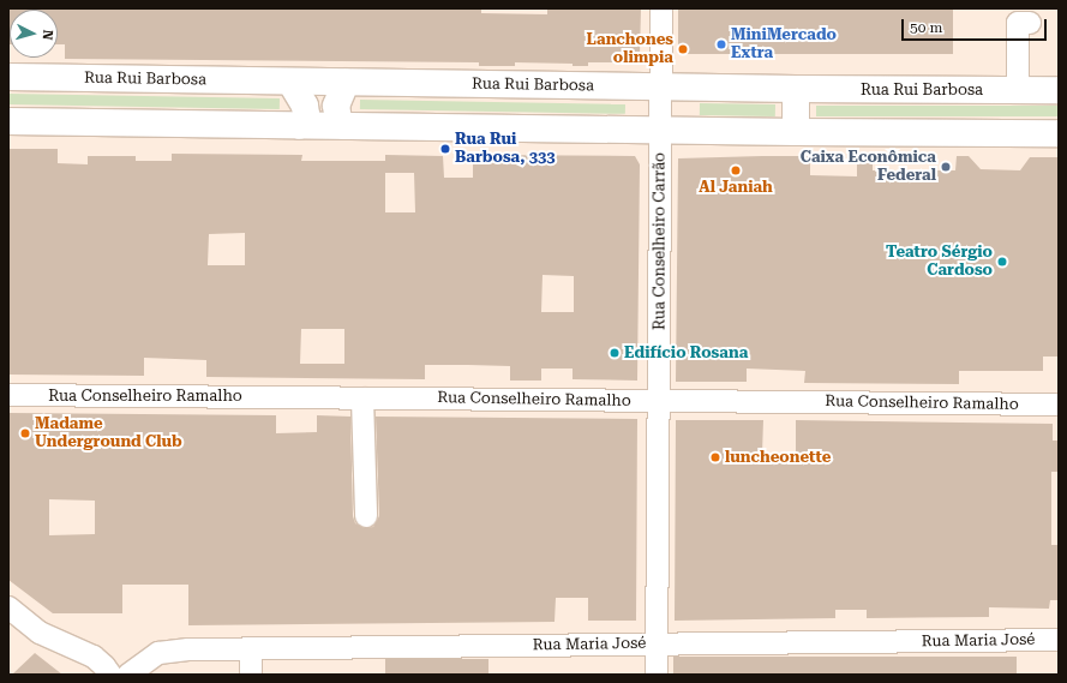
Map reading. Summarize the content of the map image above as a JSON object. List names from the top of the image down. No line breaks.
{"streets":{"main road":["Rua Rui Barbosa"],"street":["Rua Conselheiro Carrão","Rua Conselheiro Ramalho","Rua Maria José"]},"crossings":[["Rua Rui Barbosa","Rua Conselheiro Carrão"],["Rua Conselheiro Carrão","Rua Conselheiro Ramalho"],["Rua Conselheiro Carrão","Rua Maria José"]],"places":["MiniMercado Extra","Lanchones olimpia","Rua Rui Barbosa, 333","Caixa Econômica Federal","Al Janiah","Teatro Sérgio Cardoso","Edifício Rosana","Madame Underground Club","luncheonette"],"scale_bar":"50 m","north":"right"}
